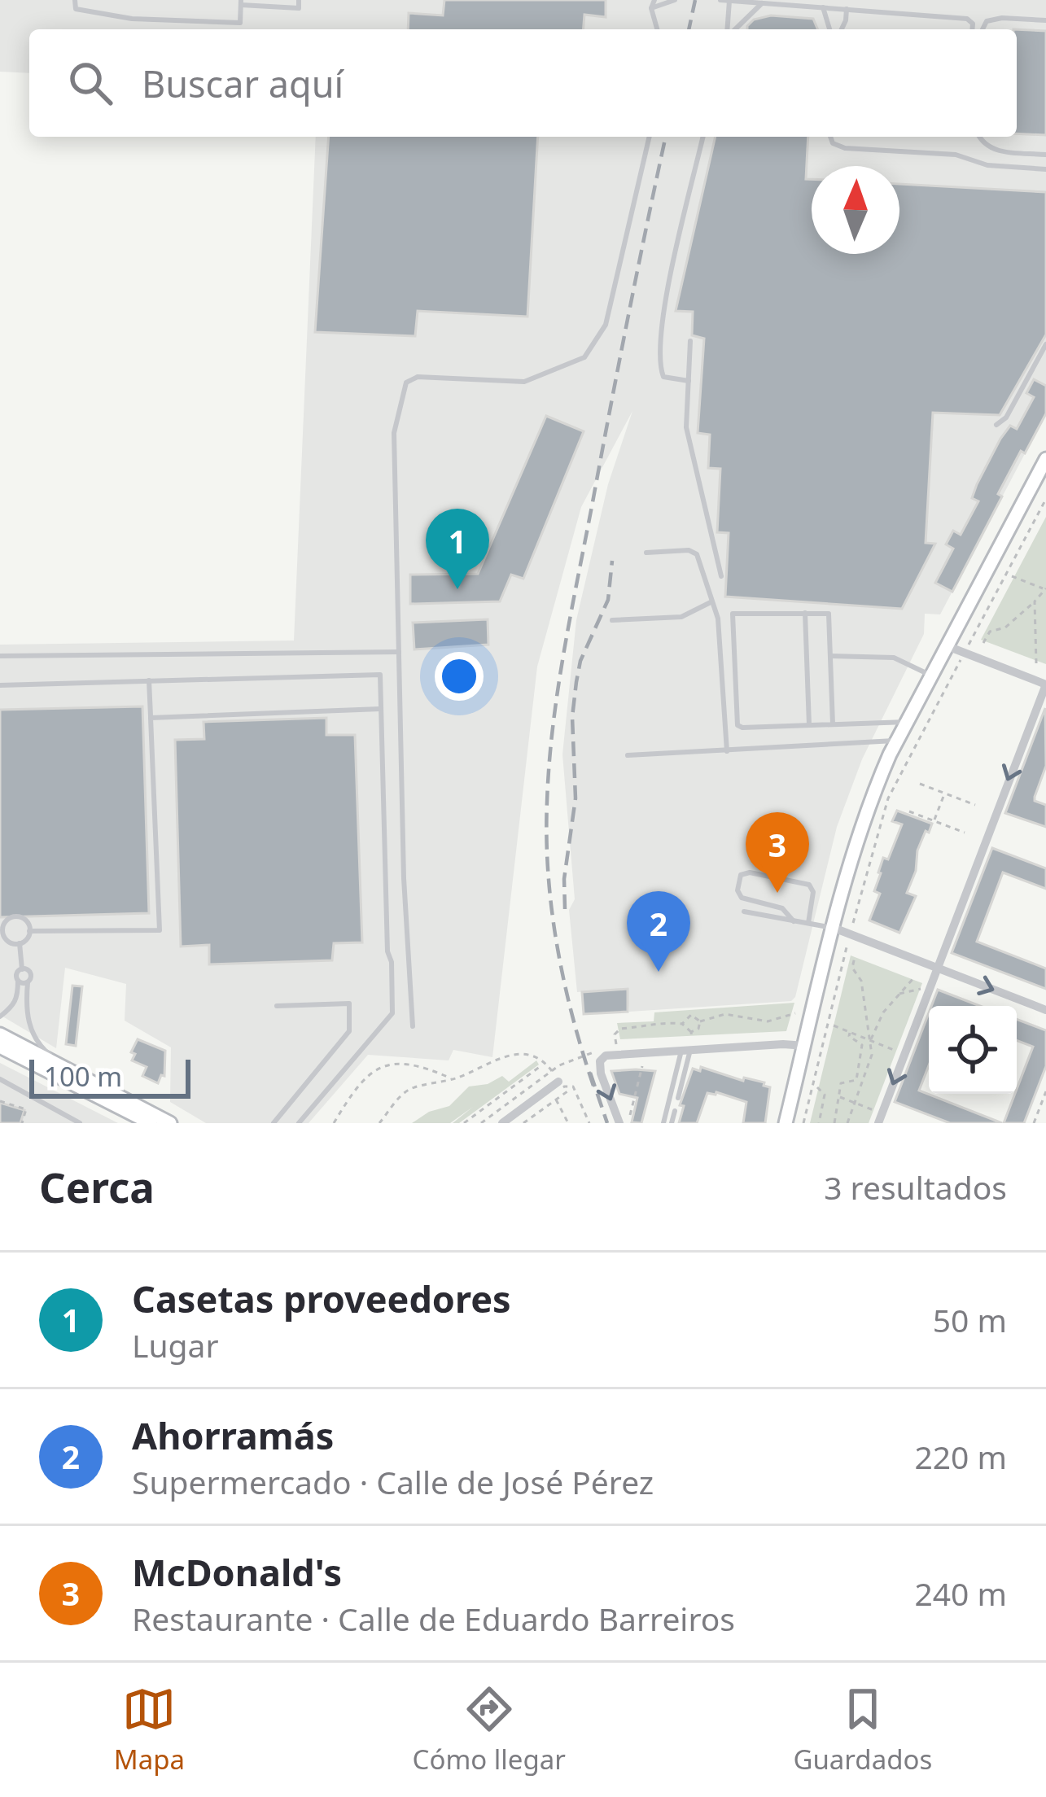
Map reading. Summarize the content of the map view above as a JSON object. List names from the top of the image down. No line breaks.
{"scale_bar":"100 m","north":"top","page":{"search":"Buscar aquí","pins":["1","3","2"],"scale":"100 m","heading":["Cerca","3 resultados"],"list":[{"mark":"1","name":"Casetas proveedores","note":"Lugar","value":"50 m"},{"mark":"2","name":"Ahorramás","note":"Supermercado · Calle de José Pérez","value":"220 m"},{"mark":"3","name":"McDonald's","note":"Restaurante · Calle de Eduardo Barreiros","value":"240 m"}],"nav":["Mapa","Cómo llegar","Guardados"]}}
